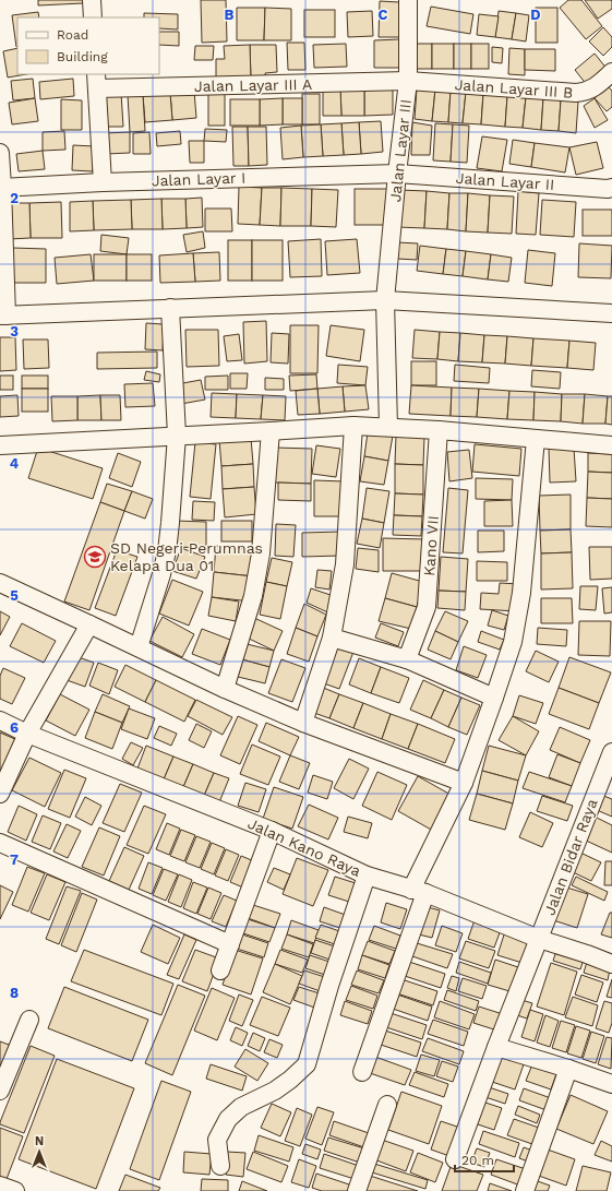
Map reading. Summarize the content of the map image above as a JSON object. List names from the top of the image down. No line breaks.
{"streets":{"street":["Jalan Layar III A","Jalan Layar III B","Jalan Layar III","Jalan Layar I","Jalan Layar II","Kano VII","Jalan Kano Raya","Jalan Bidar Raya"]},"crossings":[["Jalan Layar III A","Jalan Layar III B"],["Jalan Layar III A","Jalan Layar III"],["Jalan Layar III B","Jalan Layar III"],["Jalan Layar III","Jalan Layar I"],["Jalan Layar III","Jalan Layar II"],["Jalan Layar I","Jalan Layar II"],["Jalan Kano Raya","Jalan Bidar Raya"]],"places":{"school or university":["SD Negeri Perumnas Kelapa Dua 01"]},"legend":["Road","Building"],"scale_bar":"20 m","north":"top","grid":{"columns":["B","C","D"],"rows":["2","3","4","5","6","7","8"]}}
